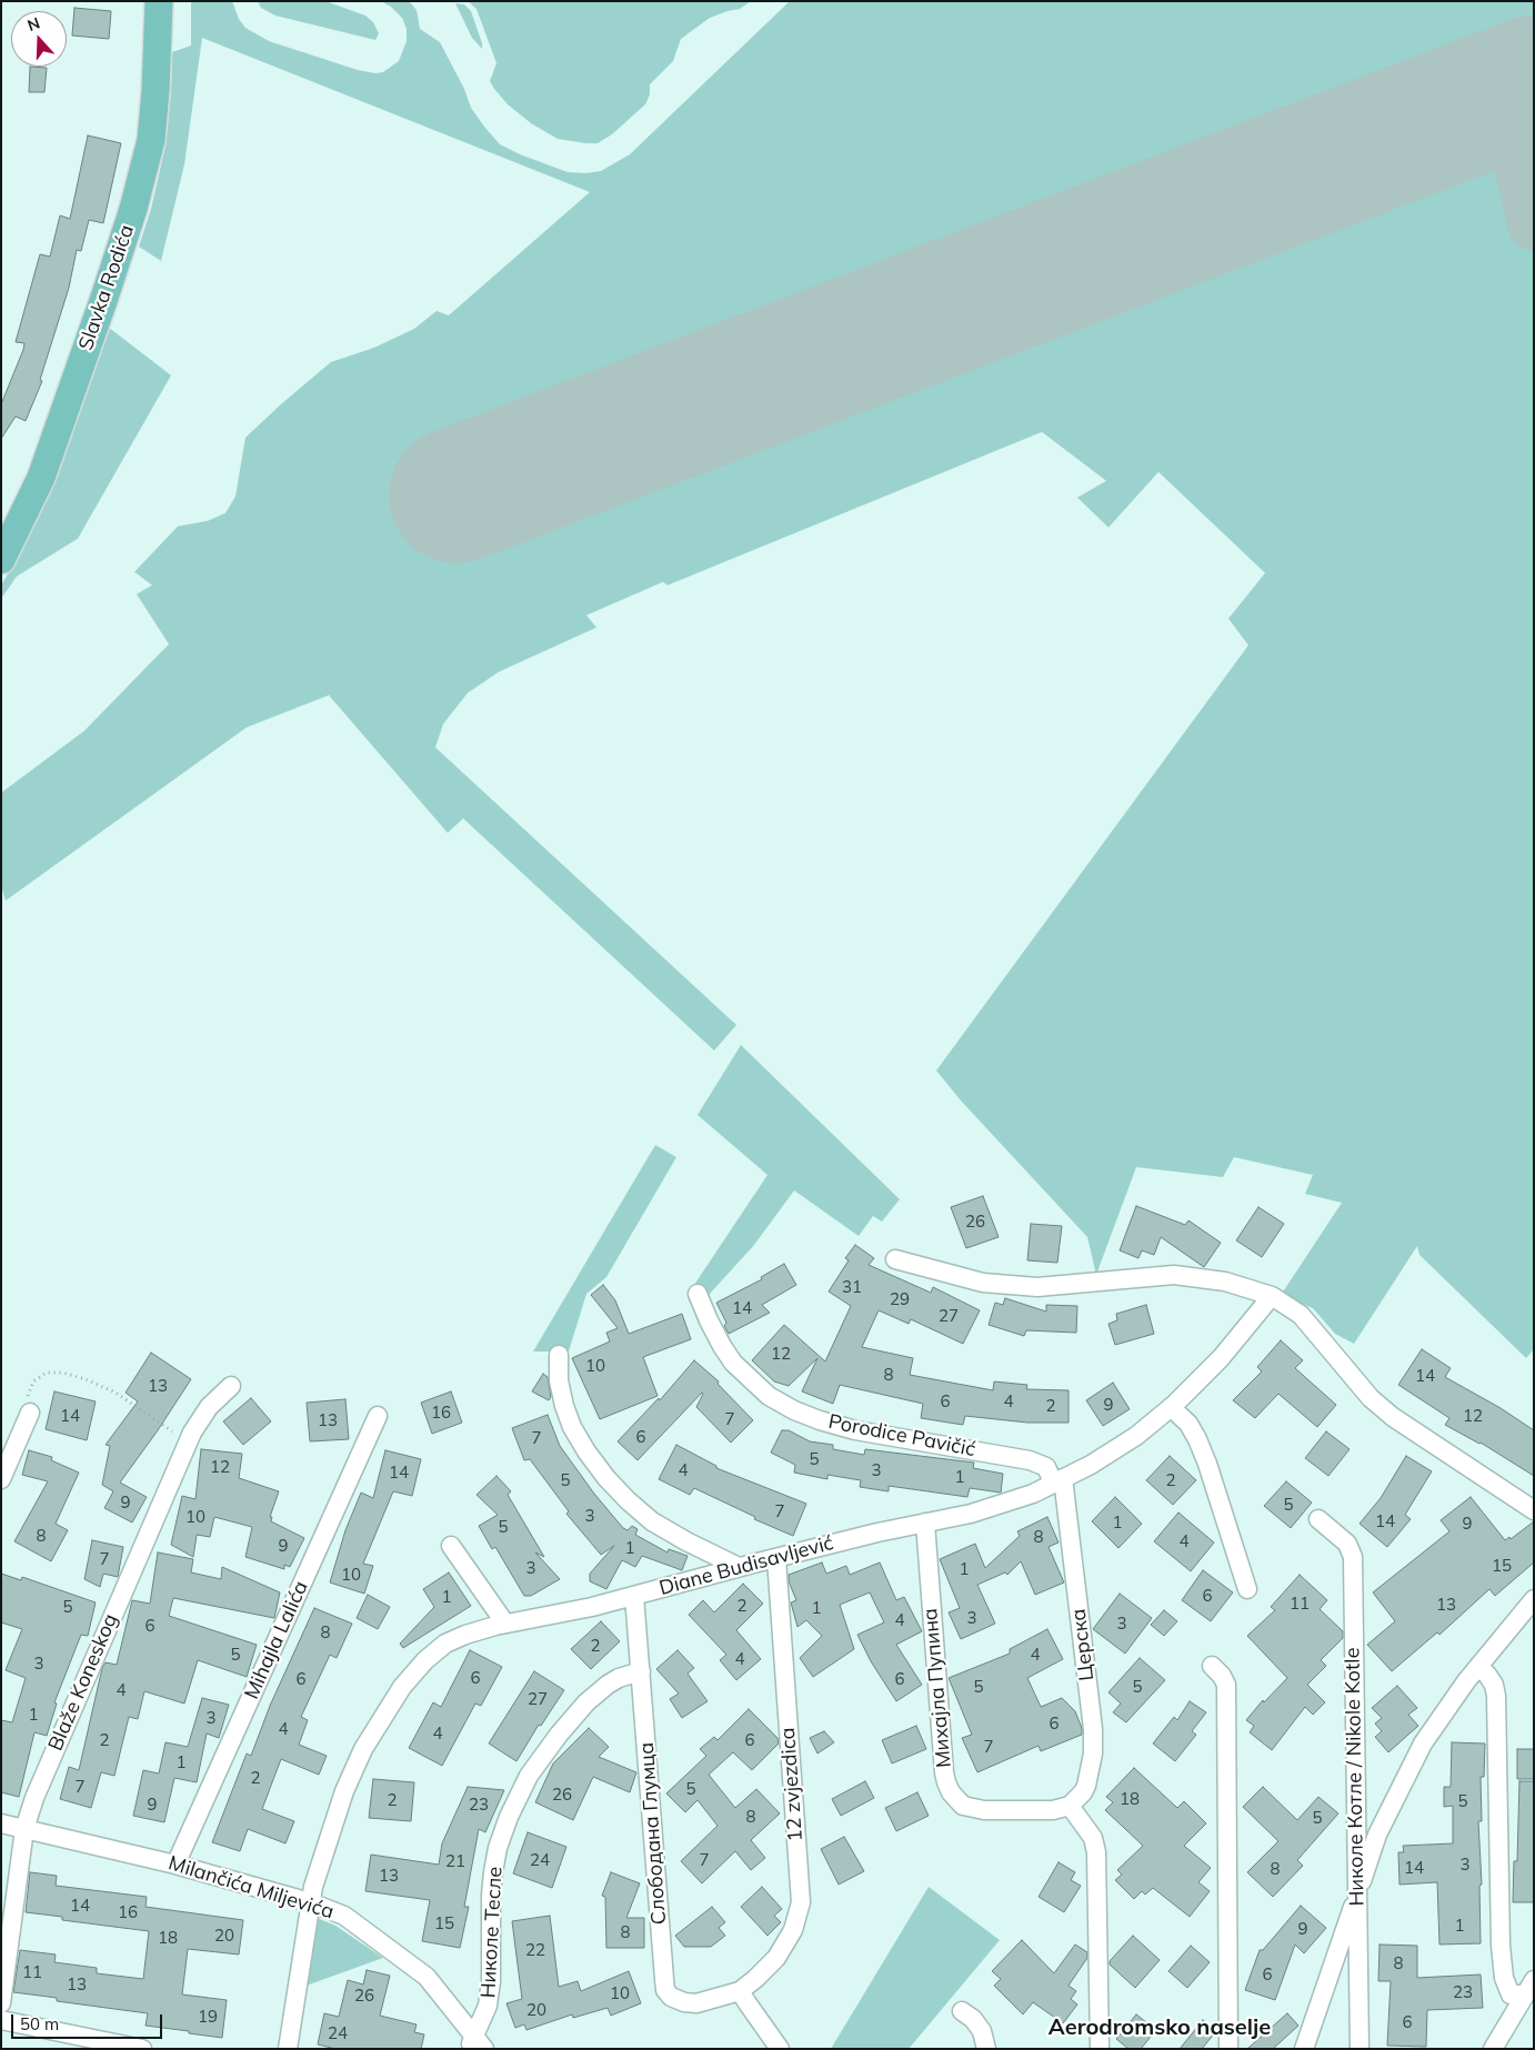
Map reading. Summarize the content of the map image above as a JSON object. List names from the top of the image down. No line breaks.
{"streets":{"main road":["Slavka Rodića"],"street":["Porodice Pavičić","Diane Budisavljević","Mihajla Lalića","Церска","Blaže Koneskog","Михајла Пупина","Николе Котле / Nikole Kotle","12 zvjezdica","Слободана Глумца","Milančića Miljevića","Николе Тесле"]},"crossings":[["Porodice Pavičić","Diane Budisavljević"],["Porodice Pavičić","Церска"],["Diane Budisavljević","Церска"],["Diane Budisavljević","Михајла Пупина"],["Diane Budisavljević","12 zvjezdica"],["Diane Budisavljević","Слободана Глумца"],["Diane Budisavljević","Milančića Miljevića"],["Mihajla Lalića","Milančića Miljevića"],["Церска","Михајла Пупина"],["Blaže Koneskog","Milančića Miljevića"],["12 zvjezdica","Слободана Глумца"],["Слободана Глумца","Николе Тесле"],["Milančića Miljevića","Николе Тесле"]],"districts":["Aerodromsko naselje"],"house_numbers":["26","31","29","14","27","12","10","8","14","13","6","4","9","2","16","14","12","7","13","6","7","5","12","4","3","14","1","5","2","9","5","7","3","10","14","1","9","5","8","8","4","9","1","7","15","3","1","10","6","1","11","13","2","5","1","3","4","3","6","8","2","5","4","4","3","6","6","6","5","5","4","27","1","3","6","4","4","2","6","7","1","2","7","5","26","18","2","5","9","23","8","5","24","7","21","3","14","8","13","14","16","15","1","9","8","20","18","22","8","11","6","13","23","10","26","20","19","6","24"],"scale_bar":"50 m","north":"top"}
